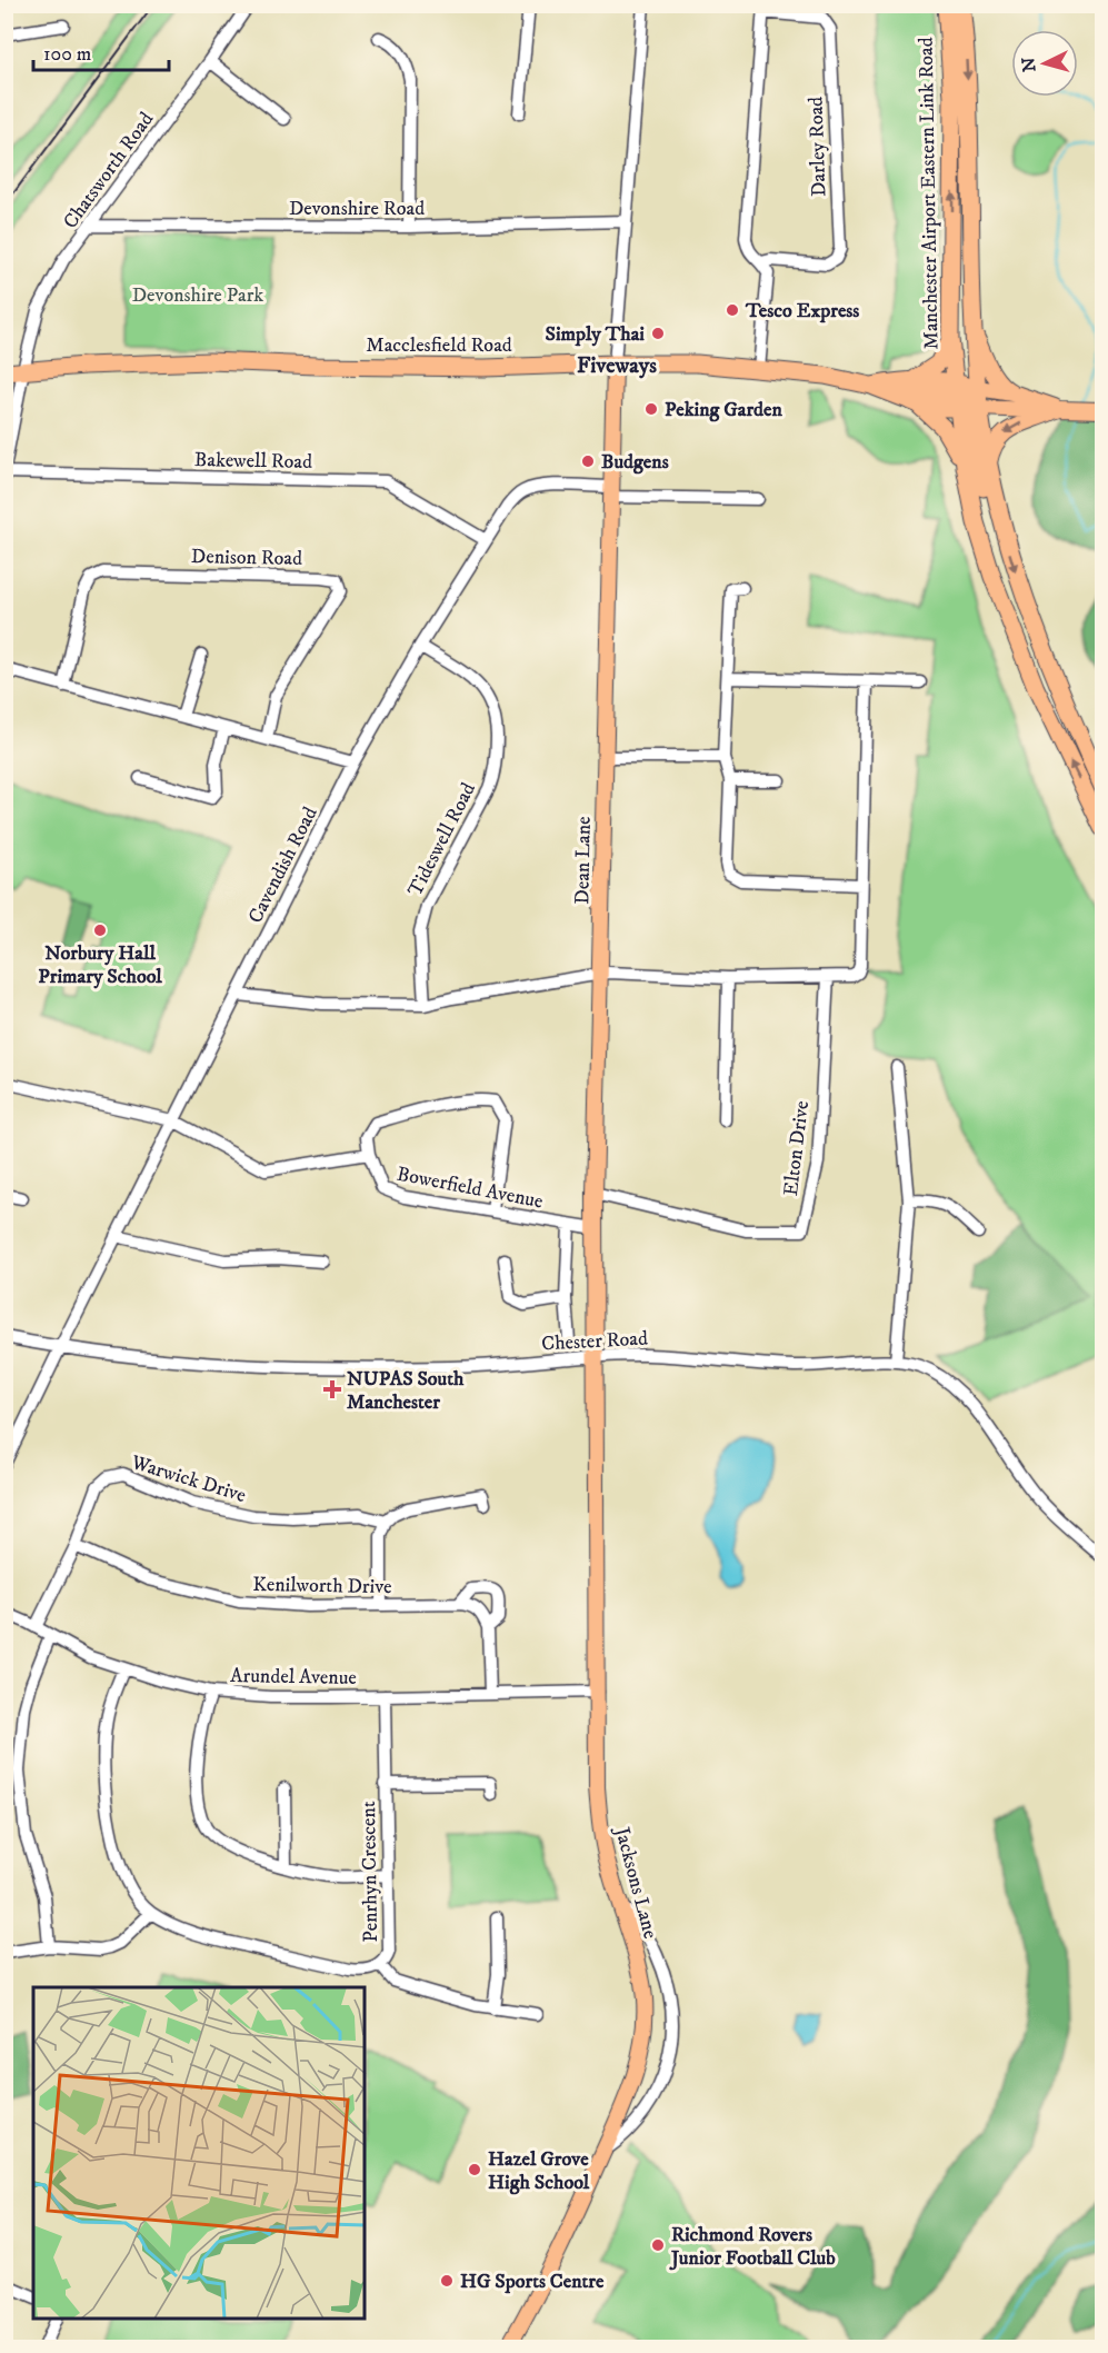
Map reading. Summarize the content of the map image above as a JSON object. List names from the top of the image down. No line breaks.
{"streets":{"highway":["Manchester Airport Eastern Link Road","Macclesfield Road"],"main road":["Dean Lane","Jacksons Lane"],"street":["Darley Road","Chatsworth Road","Devonshire Road","Bakewell Road","Denison Road","Tideswell Road","Cavendish Road","Elton Drive","Bowerfield Avenue","Chester Road","Warwick Drive","Kenilworth Drive","Arundel Avenue","Penrhyn Crescent"]},"crossings":[["Chatsworth Road","Devonshire Road"],["Chatsworth Road","Macclesfield Road"],["Chatsworth Road","Bakewell Road"],["Manchester Airport Eastern Link Road","Macclesfield Road"],["Macclesfield Road","Dean Lane"],["Bakewell Road","Cavendish Road"],["Tideswell Road","Cavendish Road"],["Dean Lane","Cavendish Road"],["Dean Lane","Elton Drive"],["Dean Lane","Bowerfield Avenue"],["Dean Lane","Chester Road"],["Dean Lane","Jacksons Lane"],["Cavendish Road","Chester Road"],["Chester Road","Jacksons Lane"],["Warwick Drive","Kenilworth Drive"],["Warwick Drive","Arundel Avenue"],["Kenilworth Drive","Arundel Avenue"],["Arundel Avenue","Penrhyn Crescent"],["Arundel Avenue","Jacksons Lane"]],"districts":["Fiveways"],"parks":["Devonshire Park"],"places":{"other":["Tesco Express","Simply Thai","Peking Garden","Budgens","Norbury Hall Primary School","Hazel Grove High School","Richmond Rovers Junior Football Club","HG Sports Centre"],"health":["NUPAS South Manchester"]},"scale_bar":"100 m","north":"left"}
